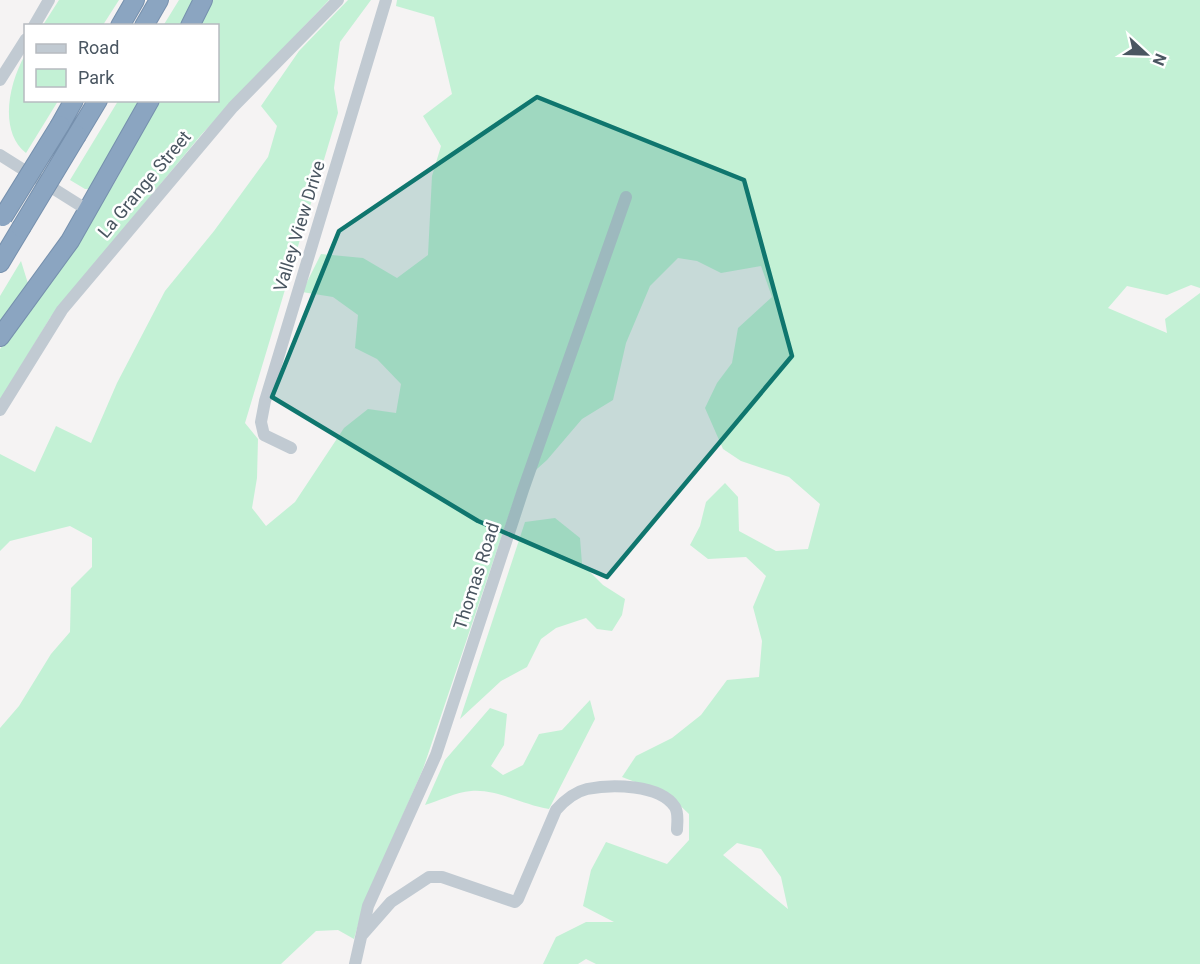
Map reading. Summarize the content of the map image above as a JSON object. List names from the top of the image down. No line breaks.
{"streets":{"street":["La Grange Street","Valley View Drive","Thomas Road"]},"legend":["Road","Park"],"north":"right"}
